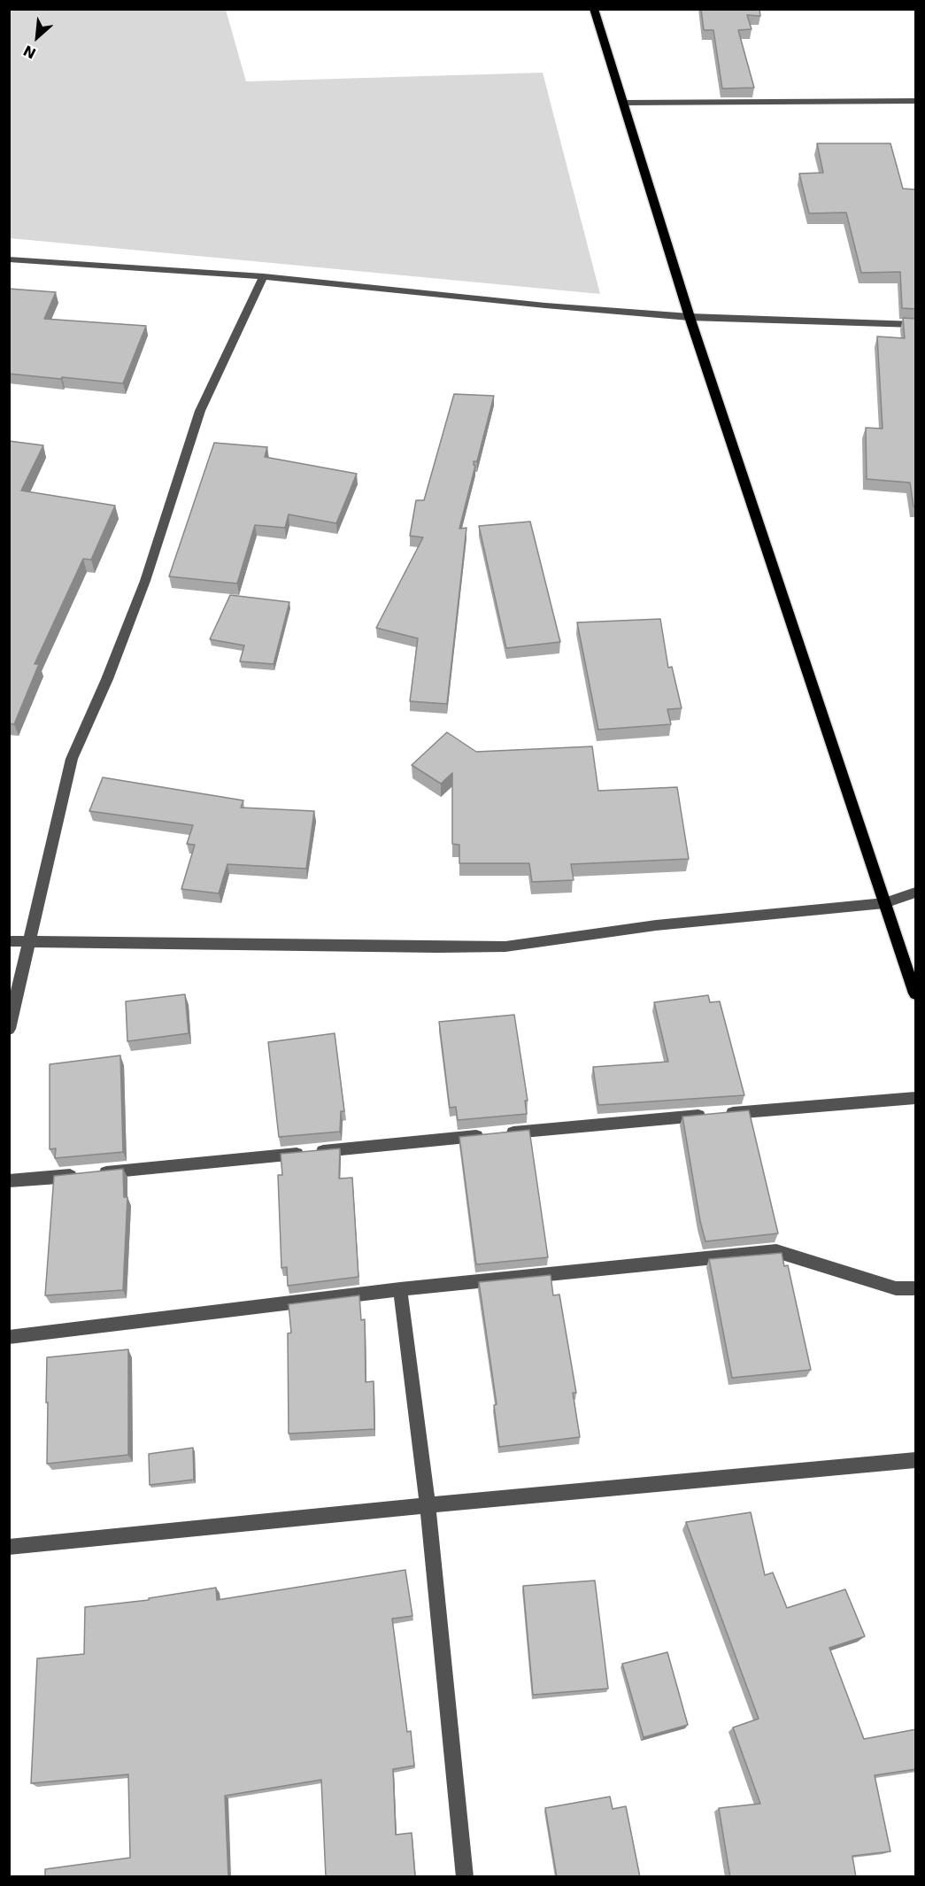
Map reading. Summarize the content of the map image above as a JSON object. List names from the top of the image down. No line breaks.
{"north":"bottom left"}
